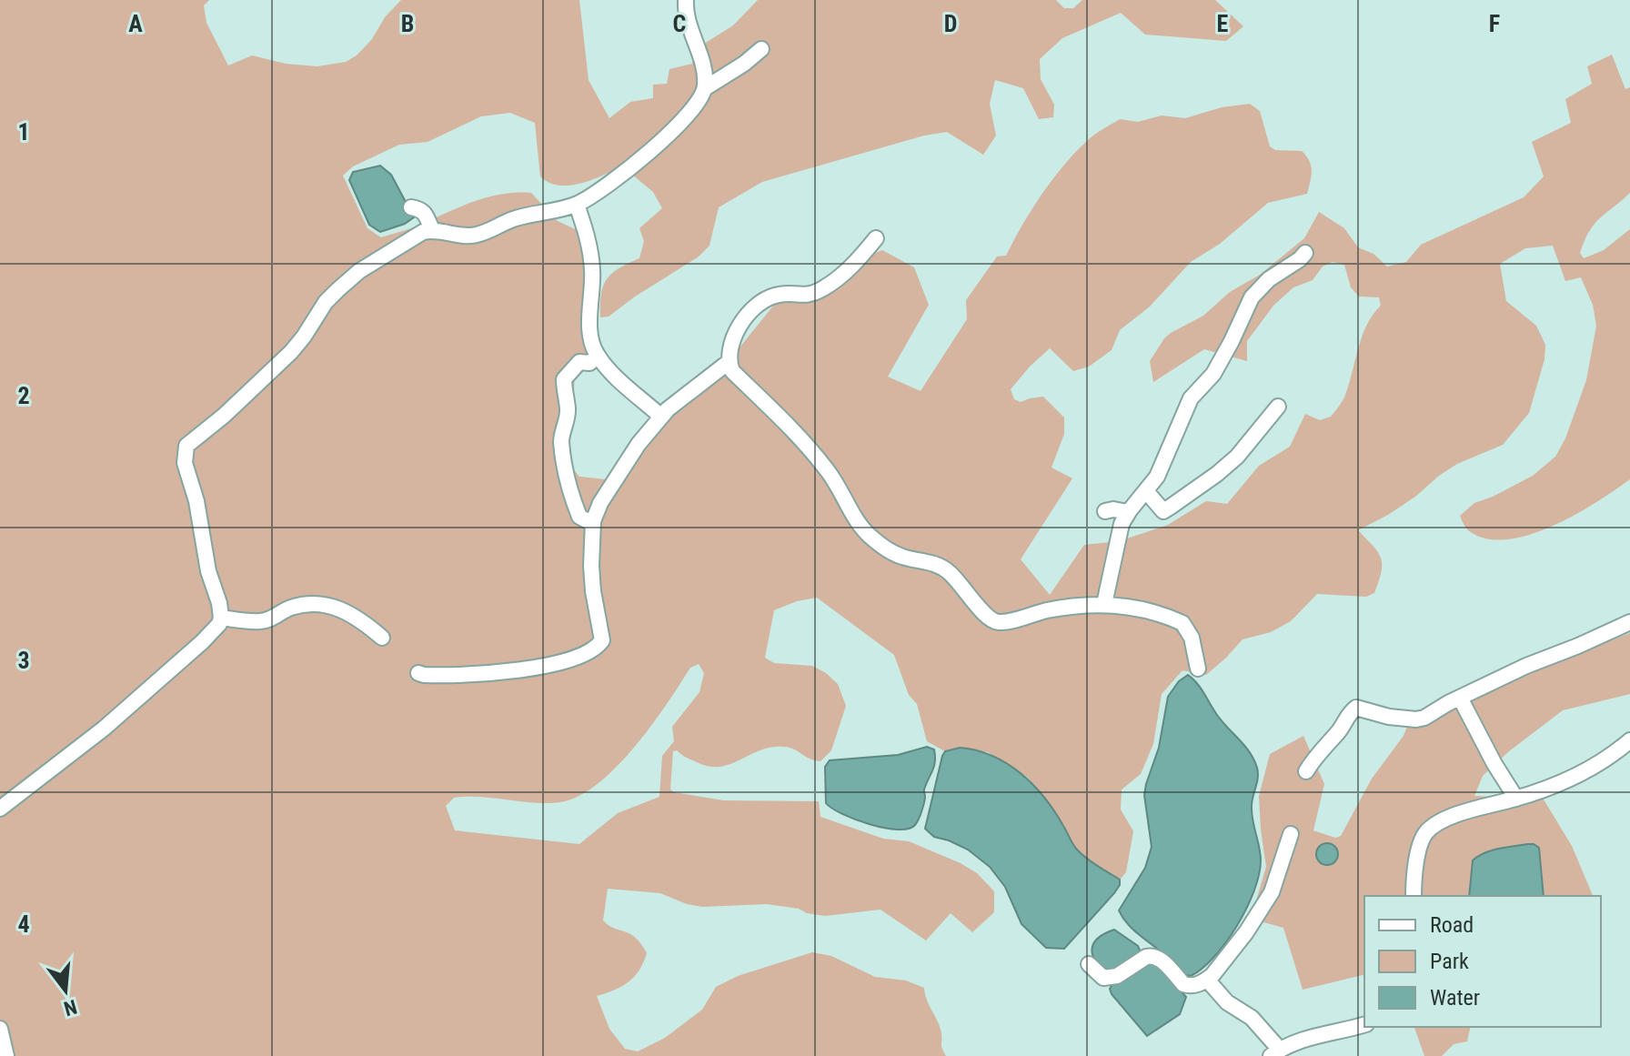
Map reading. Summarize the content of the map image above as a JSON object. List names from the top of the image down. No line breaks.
{"legend":["Road","Park","Water"],"north":"bottom","grid":{"columns":["A","B","C","D","E","F"],"rows":["1","2","3","4"]}}
